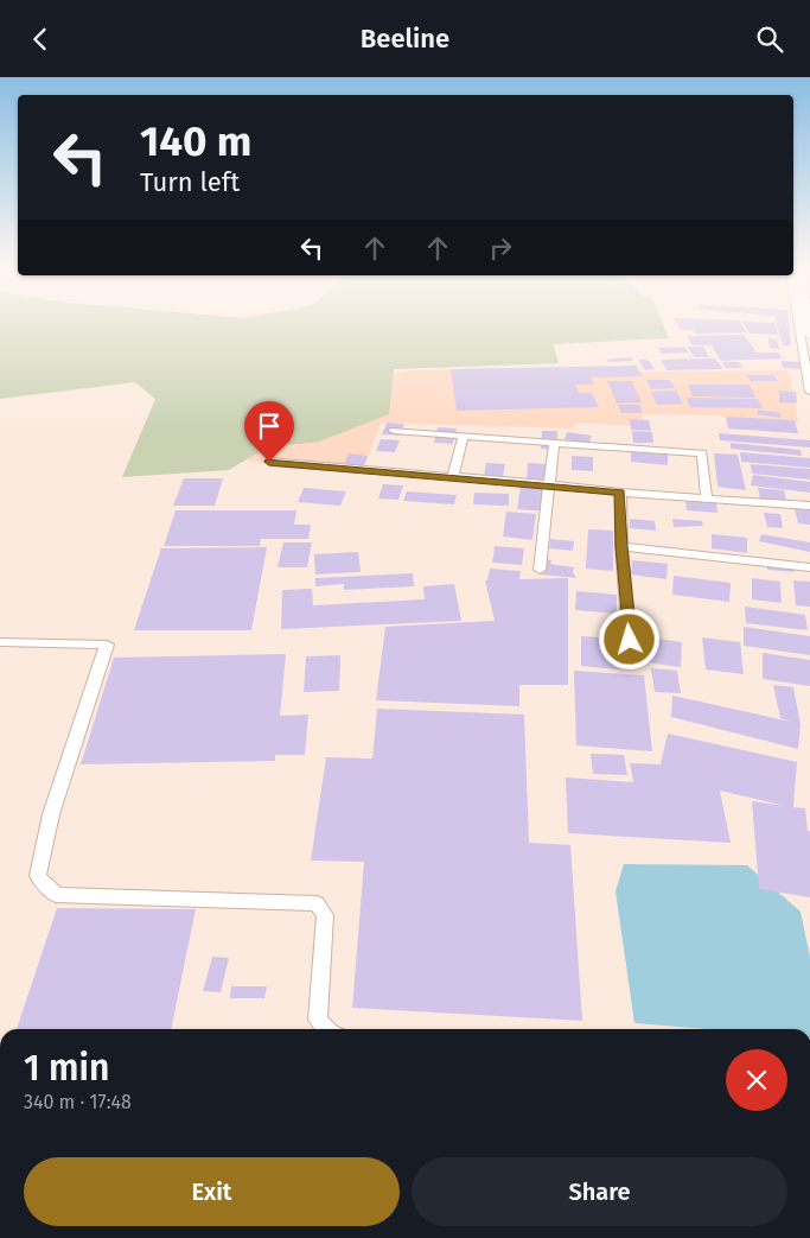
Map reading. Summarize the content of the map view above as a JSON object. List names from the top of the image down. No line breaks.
{"page":{"header":"Beeline","turn":["140 m","Turn left"],"heading":["1 min","340 m · 17:48"],"buttons":["Exit","Share"]}}
